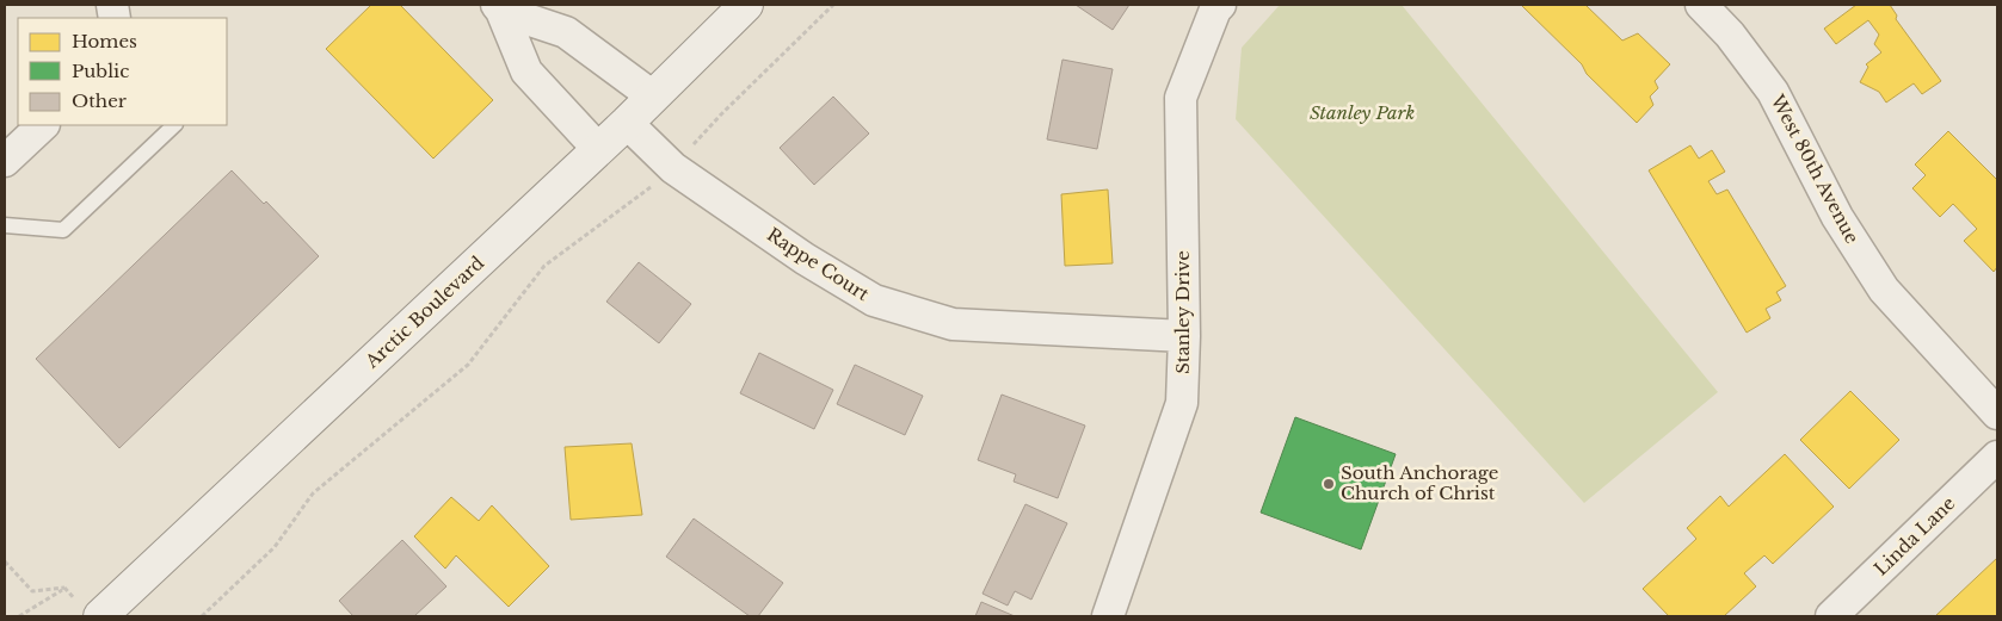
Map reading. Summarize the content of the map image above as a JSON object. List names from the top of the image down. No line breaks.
{"streets":{"main road":["Arctic Boulevard"],"street":["West 80th Avenue","Rappe Court","Stanley Drive","Linda Lane"]},"crossings":[["Rappe Court","Arctic Boulevard"],["Rappe Court","Stanley Drive"]],"parks":["Stanley Park"],"places":["South Anchorage Church of Christ"],"legend":["Homes","Public","Other"]}
